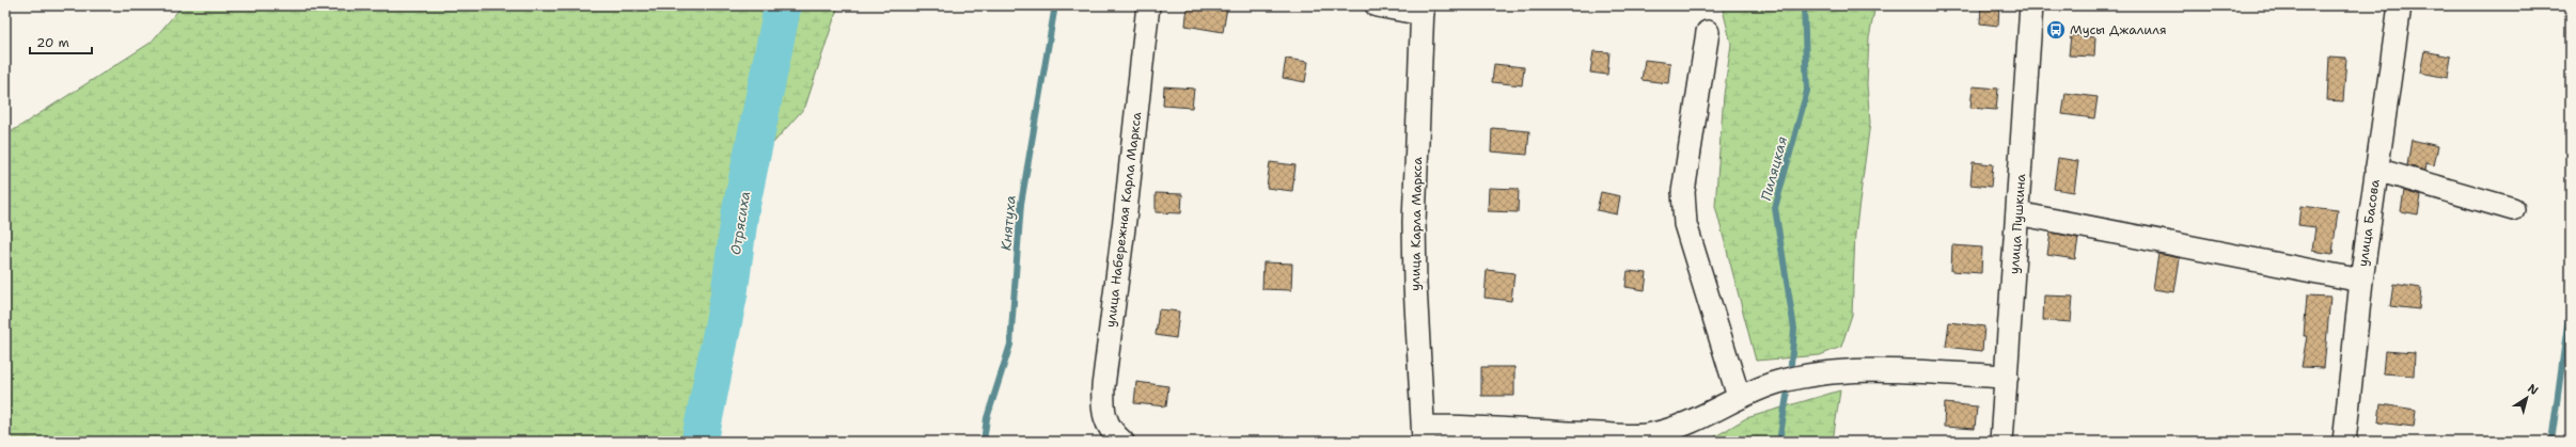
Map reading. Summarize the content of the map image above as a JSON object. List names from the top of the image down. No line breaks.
{"streets":{"street":["улица Набережная Карла Маркса","улица Басова","улица Карла Маркса","улица Пушкина"]},"water":["Пиляцкая","Отрясиха","Княтуха"],"places":{"bus stop":["Мусы Джалиля"]},"scale_bar":"20 m","north":"top right"}
